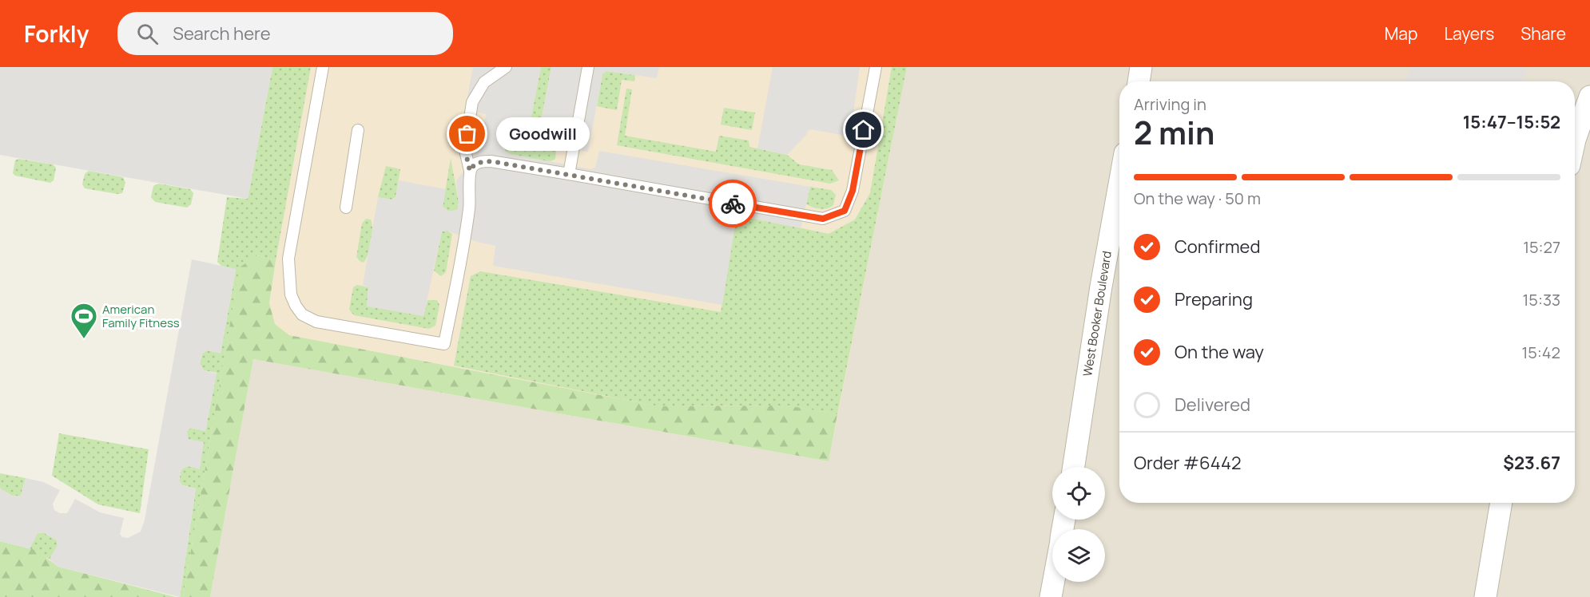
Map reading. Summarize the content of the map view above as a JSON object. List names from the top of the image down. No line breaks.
{"streets":{"street":["West Booker Boulevard"]},"places":{"other":["Goodwill"],"sports":["American Family Fitness"]},"page":{"header":"Forkly","search":"Search here","nav":["Map","Layers","Share"],"heading":["2 min","Arriving in","15:47–15:52"],"panel":["Order #6442","$23.67"],"bubble":"Goodwill","bar":"On the way · 50 m","list":[["Confirmed","15:27"],["Preparing","15:33"],["On the way","15:42"],"Delivered"]}}
